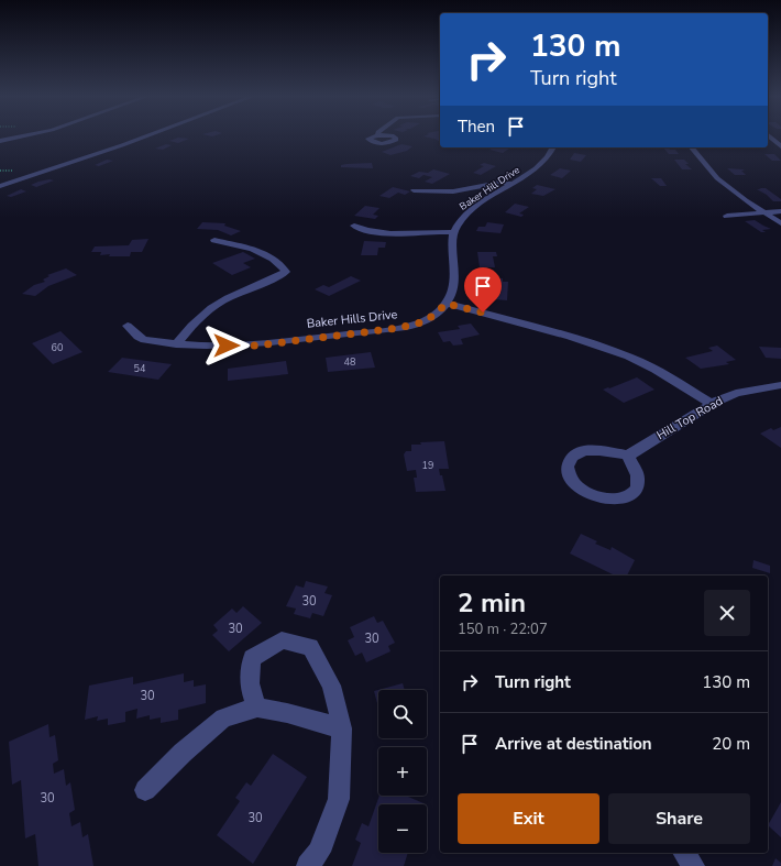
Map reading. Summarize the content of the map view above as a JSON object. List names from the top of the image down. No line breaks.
{"streets":{"street":["Baker Hill Drive","Baker Hills Drive","Hill Top Road"]},"house_numbers":["60","48","54","19","30","30","30","30","30","30"],"page":{"turn":["130 m","Turn right"],"then":"Then","heading":["2 min","150 m · 22:07"],"list":[{"name":"Turn right","value":"130 m"},{"name":"Arrive at destination","value":"20 m"}],"map_buttons":["+","−"],"buttons":["Exit","Share"]}}
